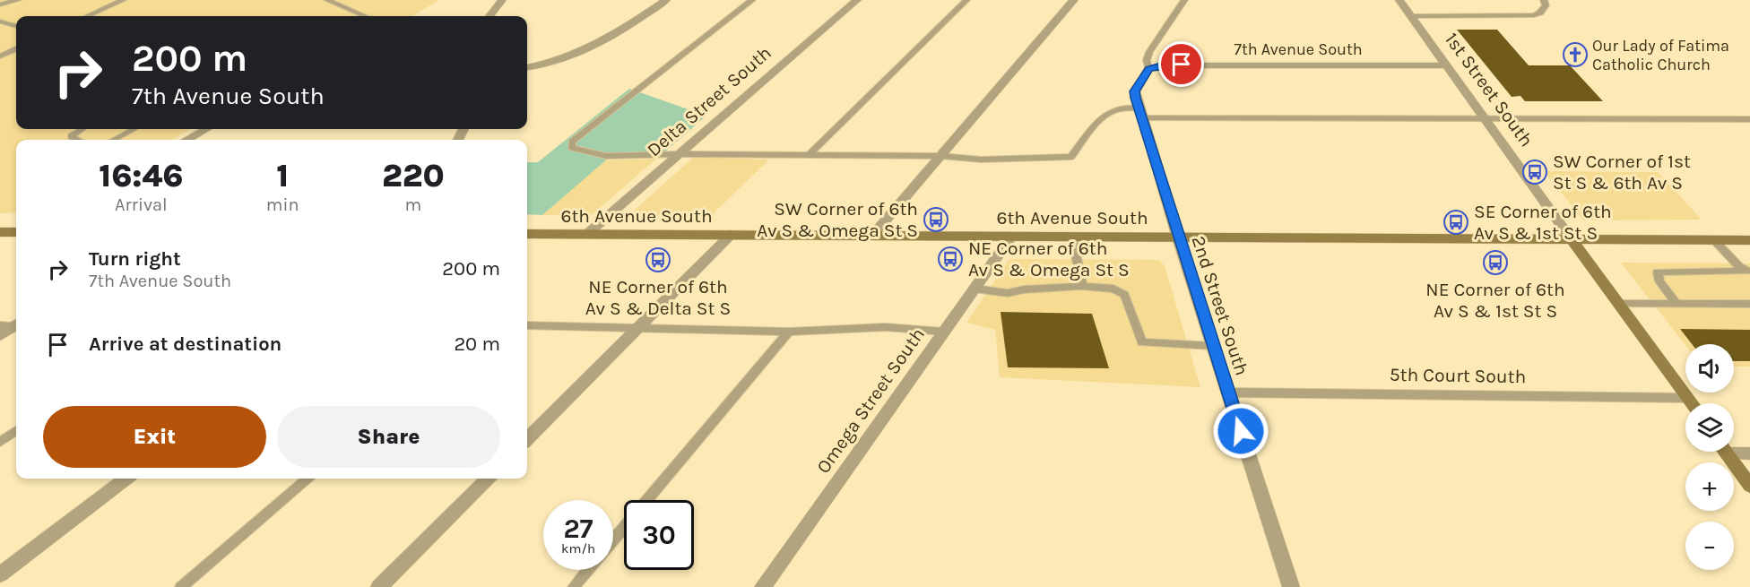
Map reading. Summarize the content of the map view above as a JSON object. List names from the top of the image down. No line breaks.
{"streets":{"main road":["1st Street South","6th Avenue South"],"street":["7th Avenue South","Delta Street South","2nd Street South","Omega Street South"],"lane":["5th Court South"]},"crossings":[["7th Avenue South","1st Street South"],["7th Avenue South","2nd Street South"],["1st Street South","6th Avenue South"],["1st Street South","5th Court South"],["Delta Street South","6th Avenue South"],["6th Avenue South","2nd Street South"],["6th Avenue South","Omega Street South"],["2nd Street South","5th Court South"]],"places":{"church":["Our Lady of Fatima Catholic Church"],"bus stop":["SW Corner of 1st St S & 6th Av S","SW Corner of 6th Av S & Omega St S","SE Corner of 6th Av S & 1st St S","NE Corner of 6th Av S & Omega St S","NE Corner of 6th Av S & Delta St S","NE Corner of 6th Av S & 1st St S"]},"page":{"turn":["200 m","7th Avenue South"],"eta":["16:46","Arrival","1","min","220","m"],"list":[{"name":"Turn right","note":"7th Avenue South","value":"200 m"},{"name":"Arrive at destination","value":"20 m"}],"map_buttons":["+","−"],"buttons":["Exit","Share"],"speed":"27 km/h","limit":"30"}}
